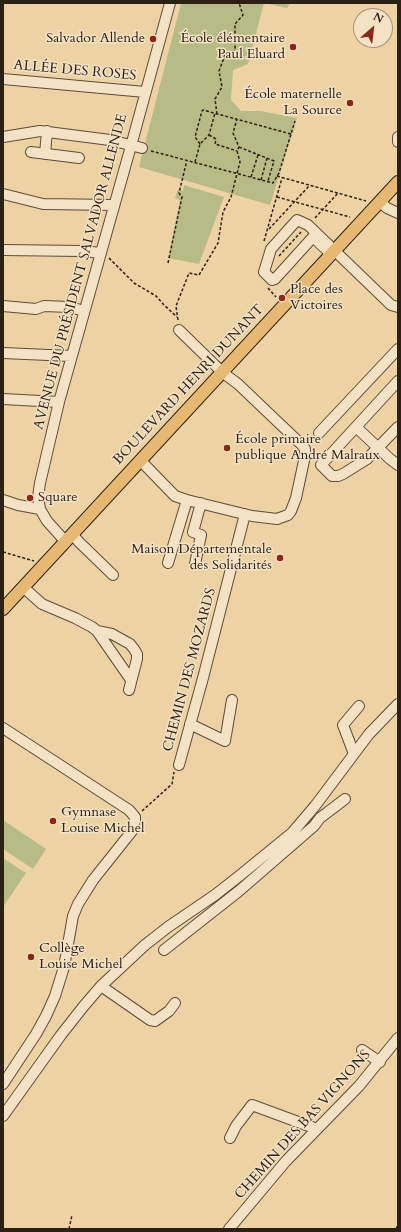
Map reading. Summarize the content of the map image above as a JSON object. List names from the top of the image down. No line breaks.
{"streets":{"main road":["BOULEVARD HENRI DUNANT"],"street":["ALLÉE DES ROSES","AVENUE DU PRÉSIDENT SALVADOR ALLENDE","CHEMIN DES MOZARDS","CHEMIN DES BAS VIGNONS"]},"crossings":[["ALLÉE DES ROSES","AVENUE DU PRÉSIDENT SALVADOR ALLENDE"]],"places":["Salvador Allende","École élémentaire Paul Eluard","École maternelle La Source","Place des Victoires","École primaire publique André Malraux","Square","Maison Départementale des Solidarités","Gymnase Louise Michel","Collège Louise Michel"],"north":"top right"}
